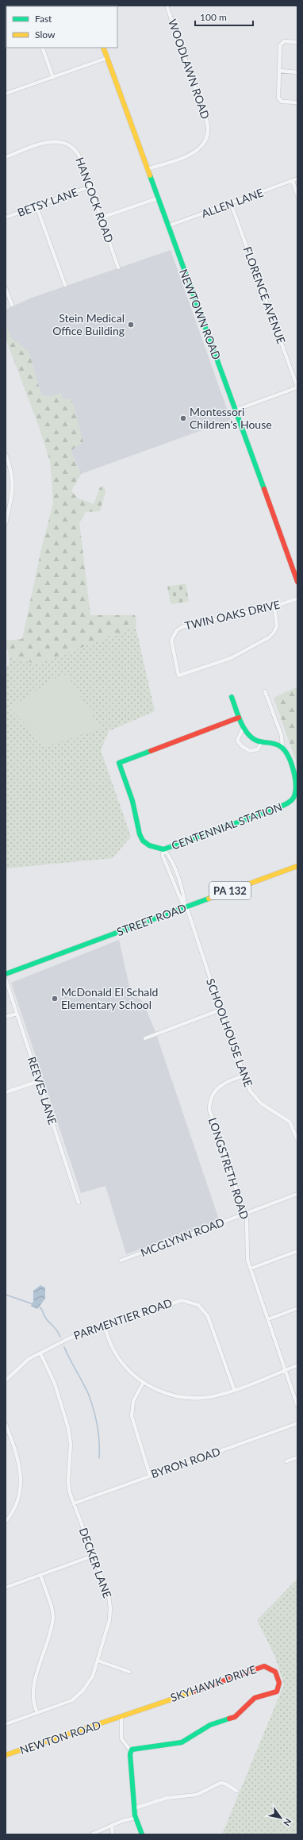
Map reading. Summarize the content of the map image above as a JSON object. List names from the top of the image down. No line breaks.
{"streets":{"street":["WOODLAWN ROAD","HANCOCK ROAD","BETSY LANE","ALLEN LANE","FLORENCE AVENUE","NEWTOWN ROAD","TWIN OAKS DRIVE","CENTENNIAL STATION","PA 132","STREET ROAD","SCHOOLHOUSE LANE","REEVES LANE","LONGSTRETH ROAD","MCGLYNN ROAD","PARMENTIER ROAD","BYRON ROAD","DECKER LANE","SKYHAWK DRIVE","NEWTON ROAD"]},"crossings":[["WOODLAWN ROAD","NEWTOWN ROAD"],["HANCOCK ROAD","BETSY LANE"],["ALLEN LANE","FLORENCE AVENUE"],["ALLEN LANE","NEWTOWN ROAD"],["STREET ROAD","SCHOOLHOUSE LANE"],["SCHOOLHOUSE LANE","LONGSTRETH ROAD"],["LONGSTRETH ROAD","MCGLYNN ROAD"],["PARMENTIER ROAD","DECKER LANE"],["BYRON ROAD","DECKER LANE"],["SKYHAWK DRIVE","NEWTON ROAD"]],"places":["Stein Medical Office Building","Montessori Children's House","McDonald El Schald Elementary School"],"legend":["Fast","Slow"],"scale_bar":"100 m","north":"bottom right"}
